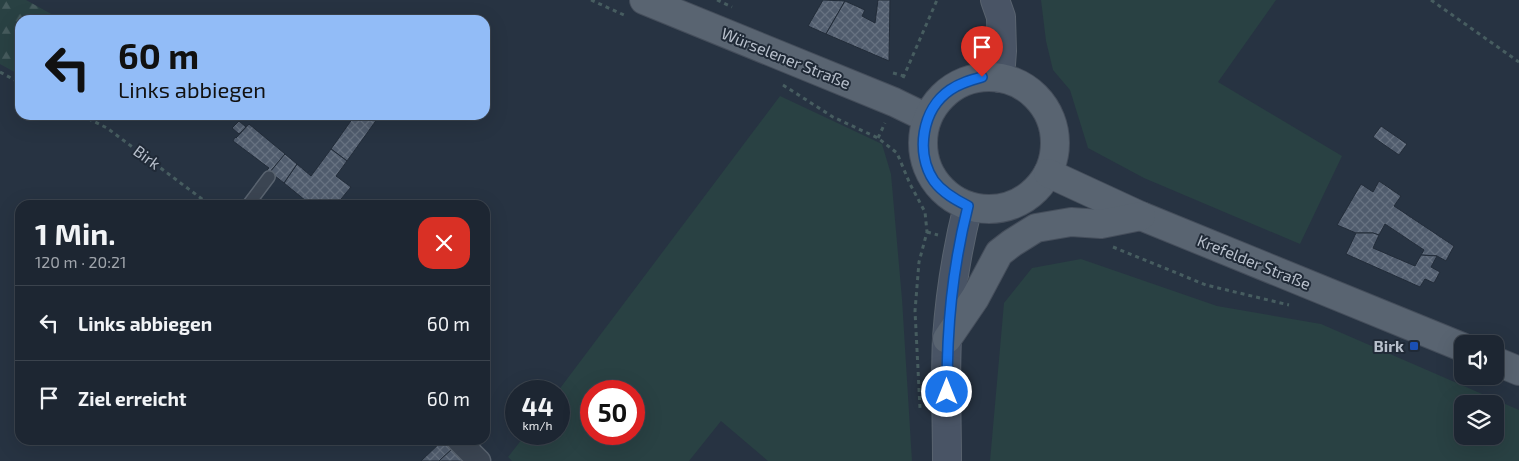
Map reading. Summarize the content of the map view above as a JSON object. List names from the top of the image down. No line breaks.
{"streets":{"main road":["Würselener Straße","Krefelder Straße"],"path":["Birk"]},"crossings":[["Würselener Straße","Krefelder Straße"]],"places":{"transit":["Birk"]},"page":{"turn":["60 m","Links abbiegen"],"heading":["1 Min.","120 m · 20:21"],"list":[{"name":"Links abbiegen","value":"60 m"},{"name":"Ziel erreicht","value":"60 m"}],"speed":"44 km/h","limit":"50"}}
